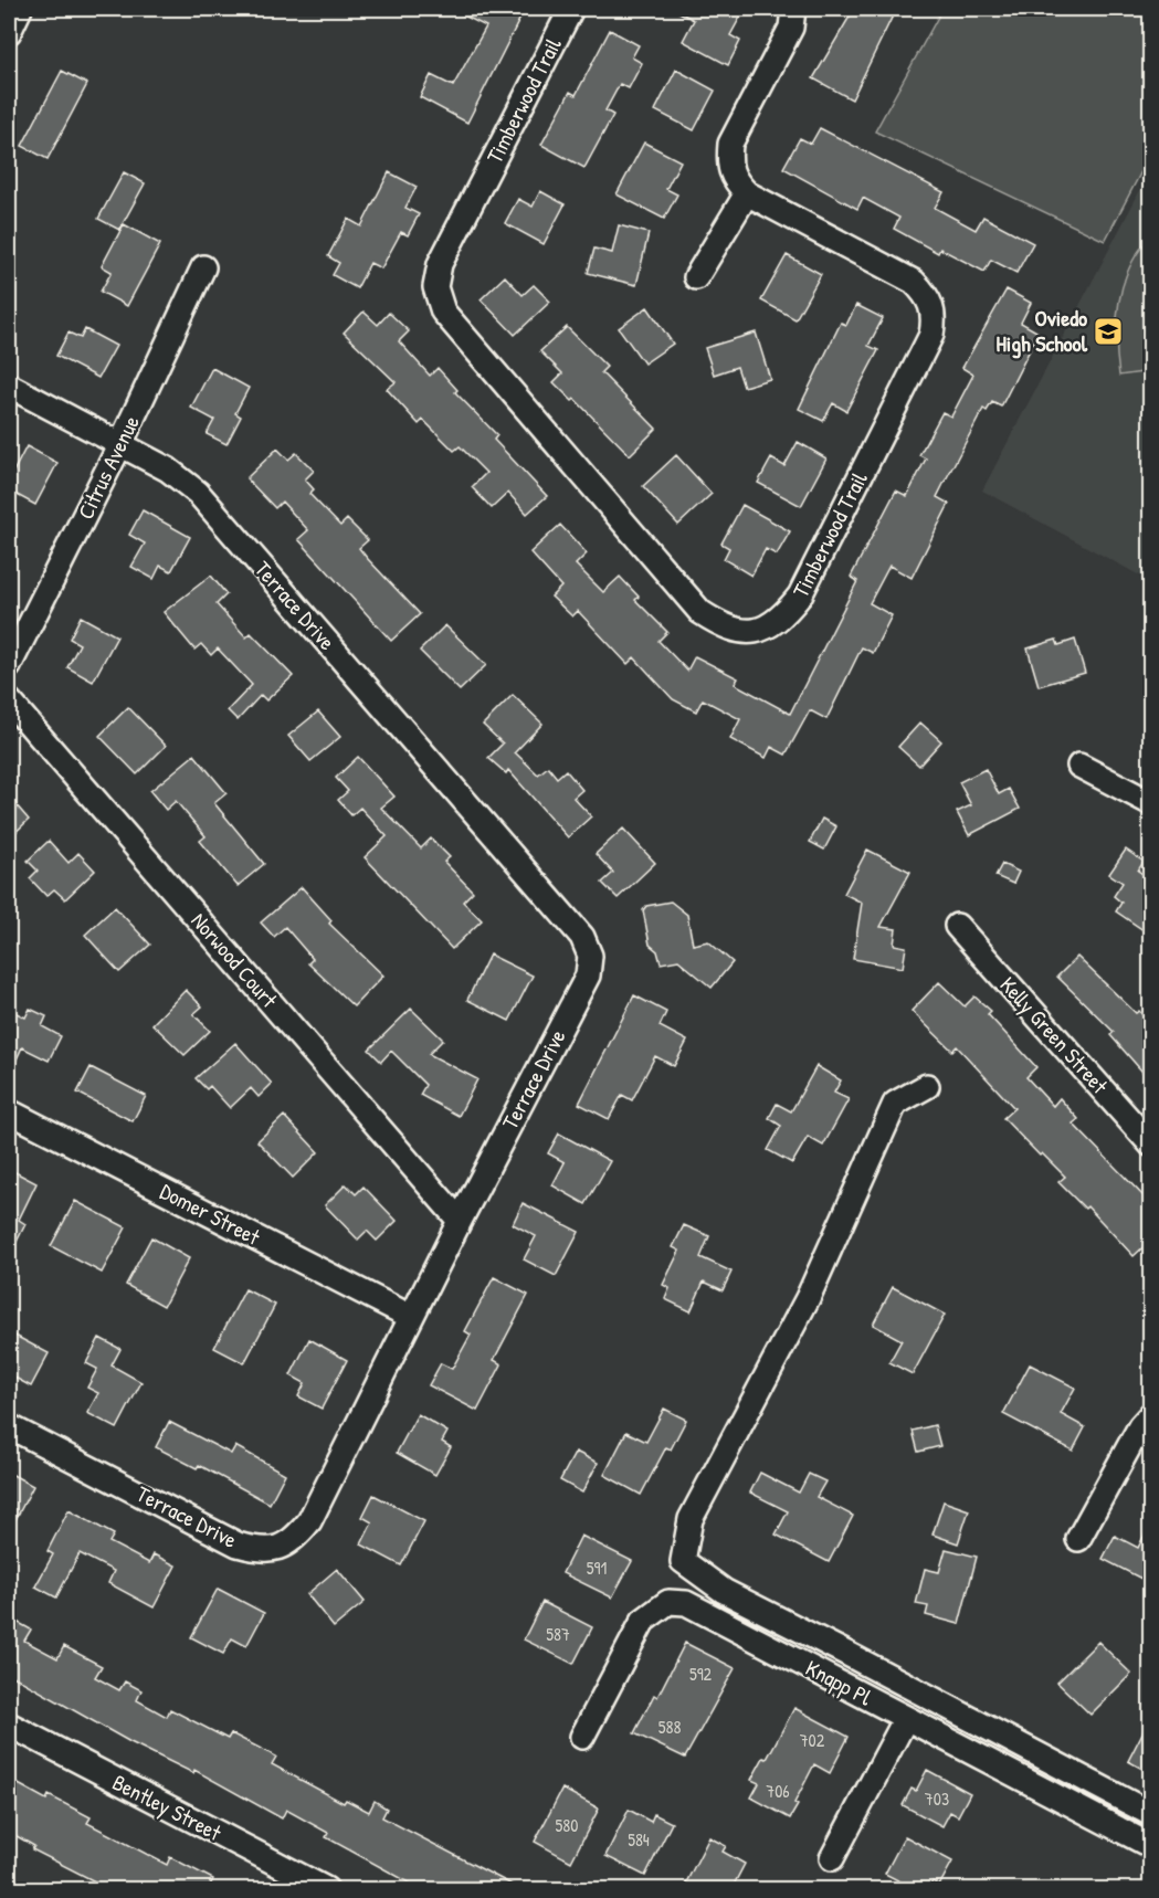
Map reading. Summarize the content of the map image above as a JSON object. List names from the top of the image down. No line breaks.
{"streets":{"street":["Timberwood Trail","Citrus Avenue","Terrace Drive","Norwood Court","Kelly Green Street","Domer Street","Knapp Pl","Bentley Street"]},"crossings":[["Citrus Avenue","Terrace Drive"],["Terrace Drive","Norwood Court"],["Terrace Drive","Domer Street"]],"places":{"school or university":["Oviedo High School"]},"house_numbers":["591","587","592","588","702","706","703","580","584"]}
